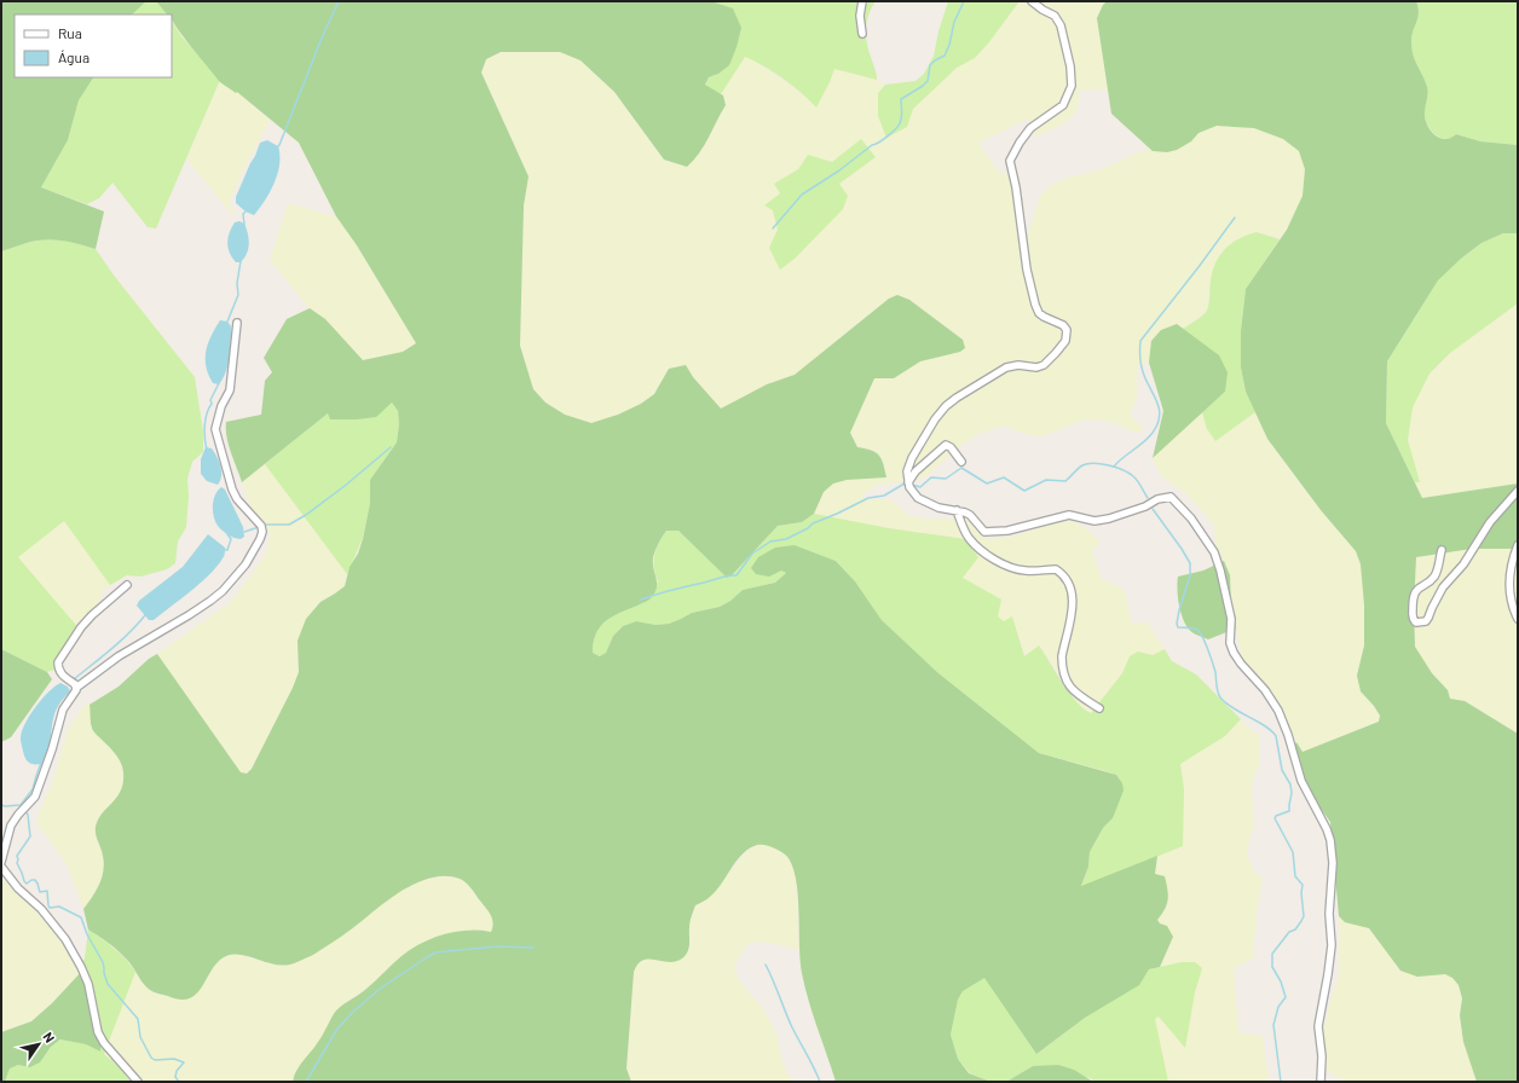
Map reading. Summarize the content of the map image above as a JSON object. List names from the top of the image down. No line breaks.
{"legend":["Rua","Água"],"north":"top right"}
